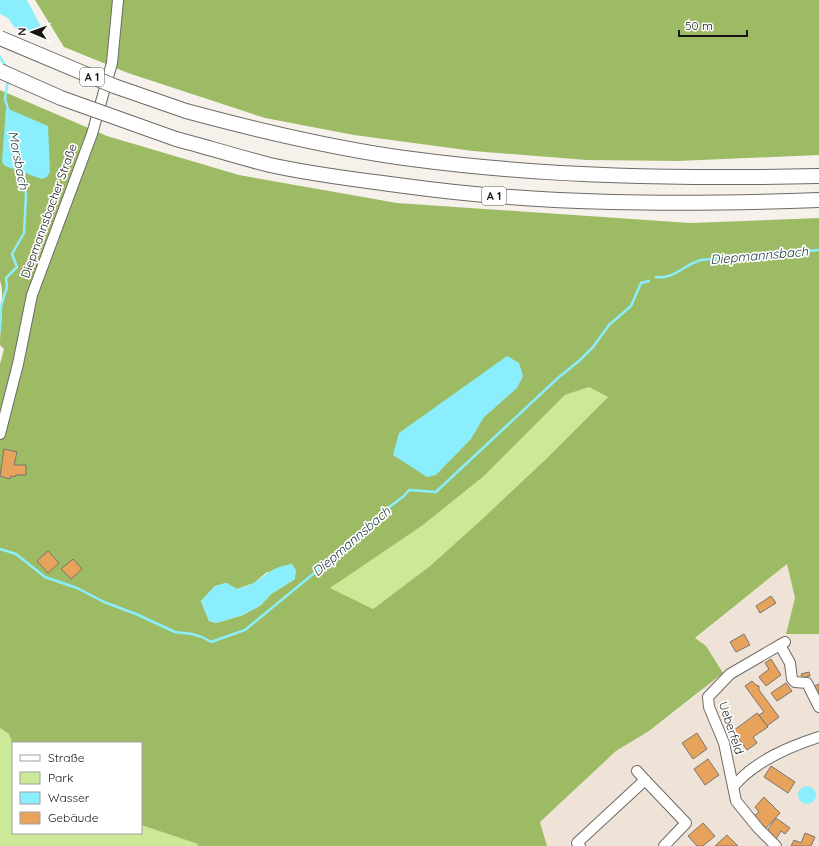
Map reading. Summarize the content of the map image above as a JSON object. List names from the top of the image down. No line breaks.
{"streets":{"highway":["A 1"],"street":["Diepmannsbacher Straße","Ueberfeld"]},"water":["Morsbach","Diepmannsbach"],"legend":["Straße","Park","Wasser","Gebäude"],"scale_bar":"50 m","north":"left"}
